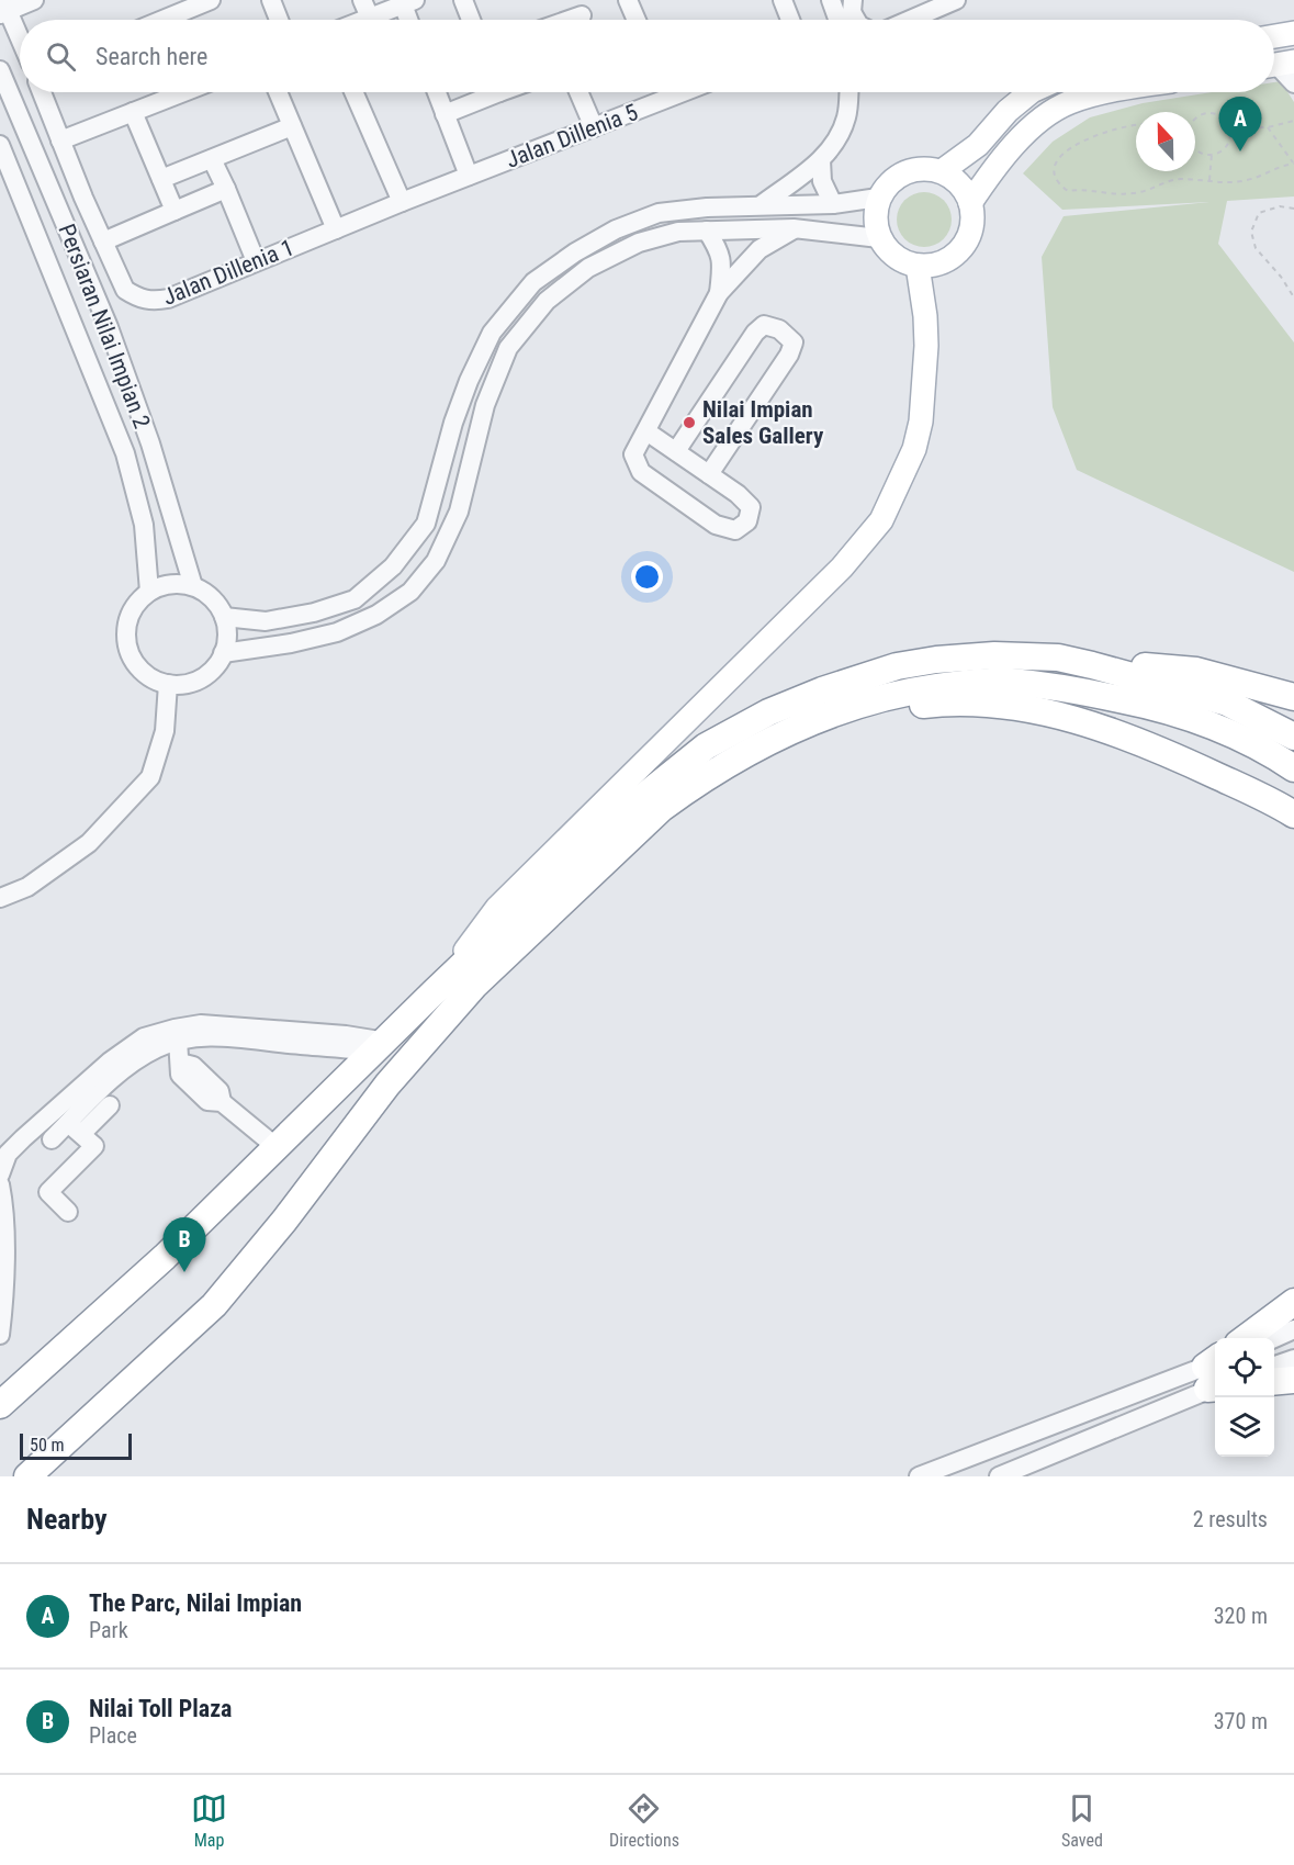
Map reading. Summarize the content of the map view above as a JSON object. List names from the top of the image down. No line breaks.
{"streets":{"street":["Jalan Dillenia 5","Jalan Dillenia 1","Persiaran Nilai Impian 2"]},"crossings":[["Jalan Dillenia 5","Jalan Dillenia 1"]],"places":["Nilai Impian Sales Gallery"],"scale_bar":"50 m","north":"top","page":{"search":"Search here","pins":["A","B"],"scale":"50 m","heading":["Nearby","2 results"],"list":[{"mark":"A","name":"The Parc, Nilai Impian","note":"Park","value":"320 m"},{"mark":"B","name":"Nilai Toll Plaza","note":"Place","value":"370 m"}],"nav":["Map","Directions","Saved"]}}
